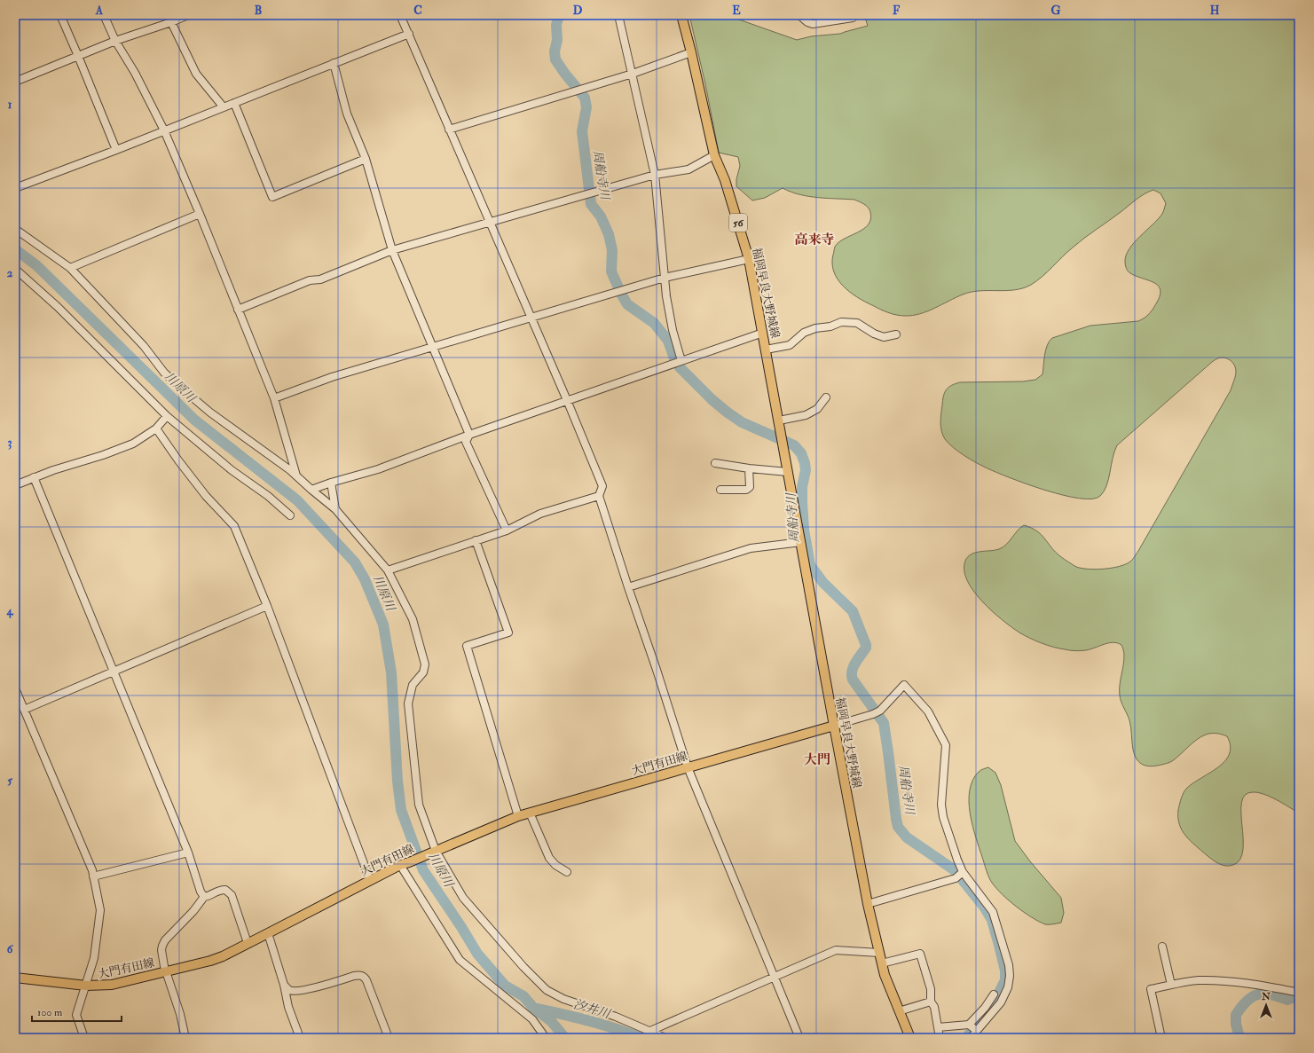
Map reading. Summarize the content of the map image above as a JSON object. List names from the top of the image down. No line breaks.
{"streets":{"main road":["56","福岡早良大野城線","大門有田線"]},"crossings":[["福岡早良大野城線","大門有田線"]],"districts":["高来寺","大門"],"water":["周船寺川","川原川","汐井川"],"scale_bar":"100 m","north":"top","grid":{"columns":["A","B","C","D","E","F","G","H"],"rows":["1","2","3","4","5","6"]}}
